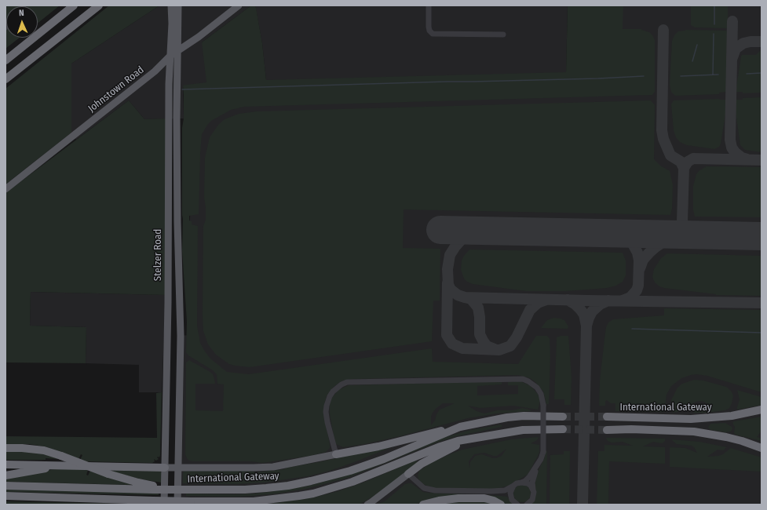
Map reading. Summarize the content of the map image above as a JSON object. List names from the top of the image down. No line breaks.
{"streets":{"highway":["International Gateway"],"main road":["Johnstown Road","Stelzer Road"]},"crossings":[["Johnstown Road","Stelzer Road"]],"north":"top"}
